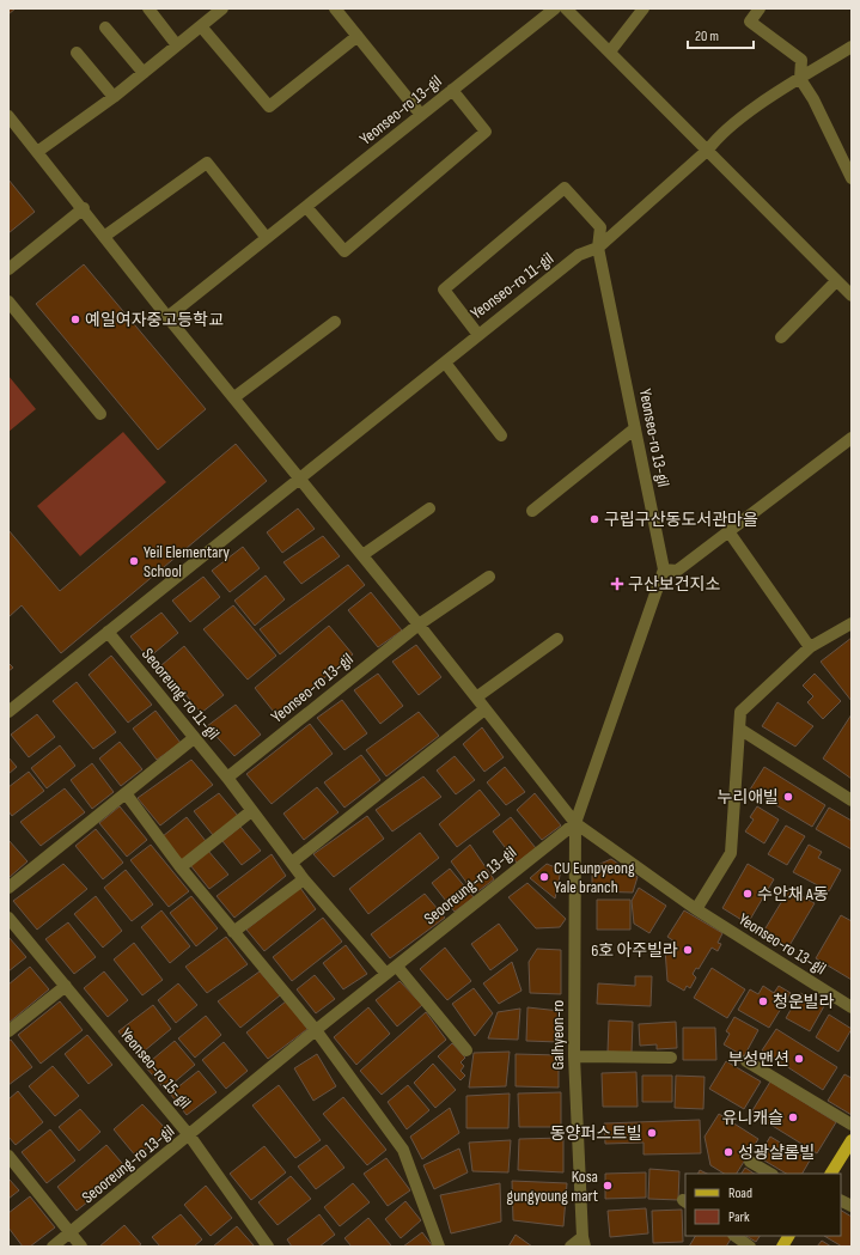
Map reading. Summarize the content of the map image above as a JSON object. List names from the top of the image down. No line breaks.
{"streets":{"street":["Yeonseo-ro 13-gil","Yeonseo-ro 11-gil","Seooreung-ro 11-gil","Seooreung-ro 13-gil","Galhyeon-ro","Yeonseo-ro 15-gil"]},"crossings":[["Yeonseo-ro 13-gil","Yeonseo-ro 11-gil"],["Yeonseo-ro 13-gil","Seooreung-ro 11-gil"],["Yeonseo-ro 13-gil","Seooreung-ro 13-gil"],["Yeonseo-ro 13-gil","Galhyeon-ro"],["Seooreung-ro 13-gil","Galhyeon-ro"],["Seooreung-ro 13-gil","Yeonseo-ro 15-gil"]],"places":{"other":["예일여자중고등학교","구립구산동도서관마을","Yeil Elementary School","누리애빌","CU Eunpyeong Yale branch","수안채 A동","6호 아주빌라","청운빌라","부성맨션","유니캐슬","동양퍼스트빌","성광샬롬빌","Kosa gungyoung mart"],"health":["구산보건지소"]},"legend":["Road","Park"],"scale_bar":"20 m"}
